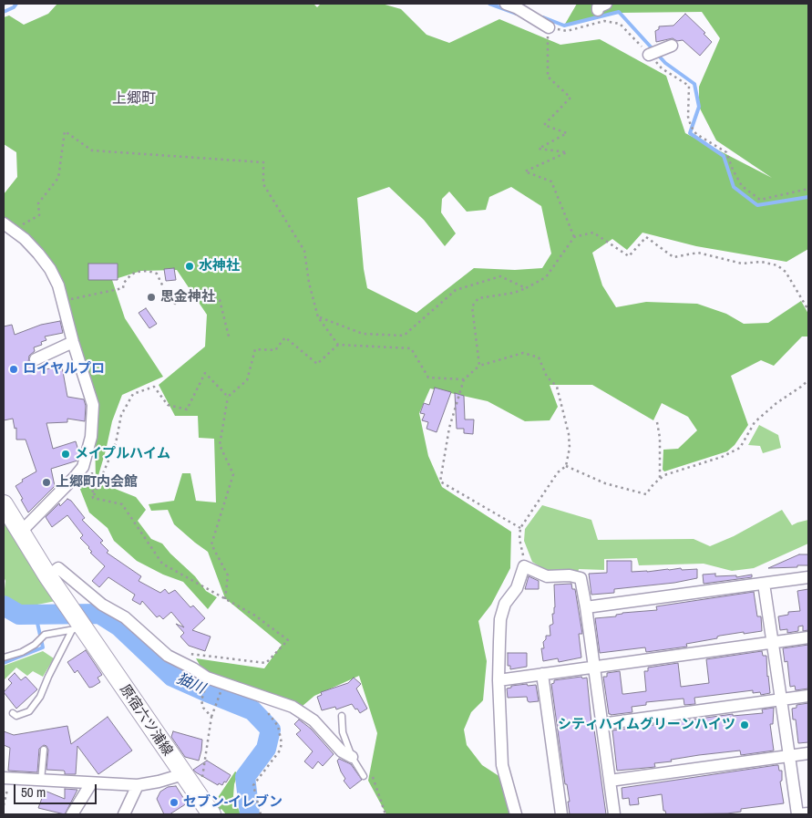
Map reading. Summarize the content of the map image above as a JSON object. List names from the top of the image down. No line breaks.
{"streets":{"main road":["原宿六ツ浦線"]},"districts":["上郷町"],"water":["㹨川"],"places":["水神社","思金神社","ロイヤルプロ","メイプルハイム","上郷町内会館","シティハイムグリーンハイツ","セブン-イレブン"],"scale_bar":"50 m"}
